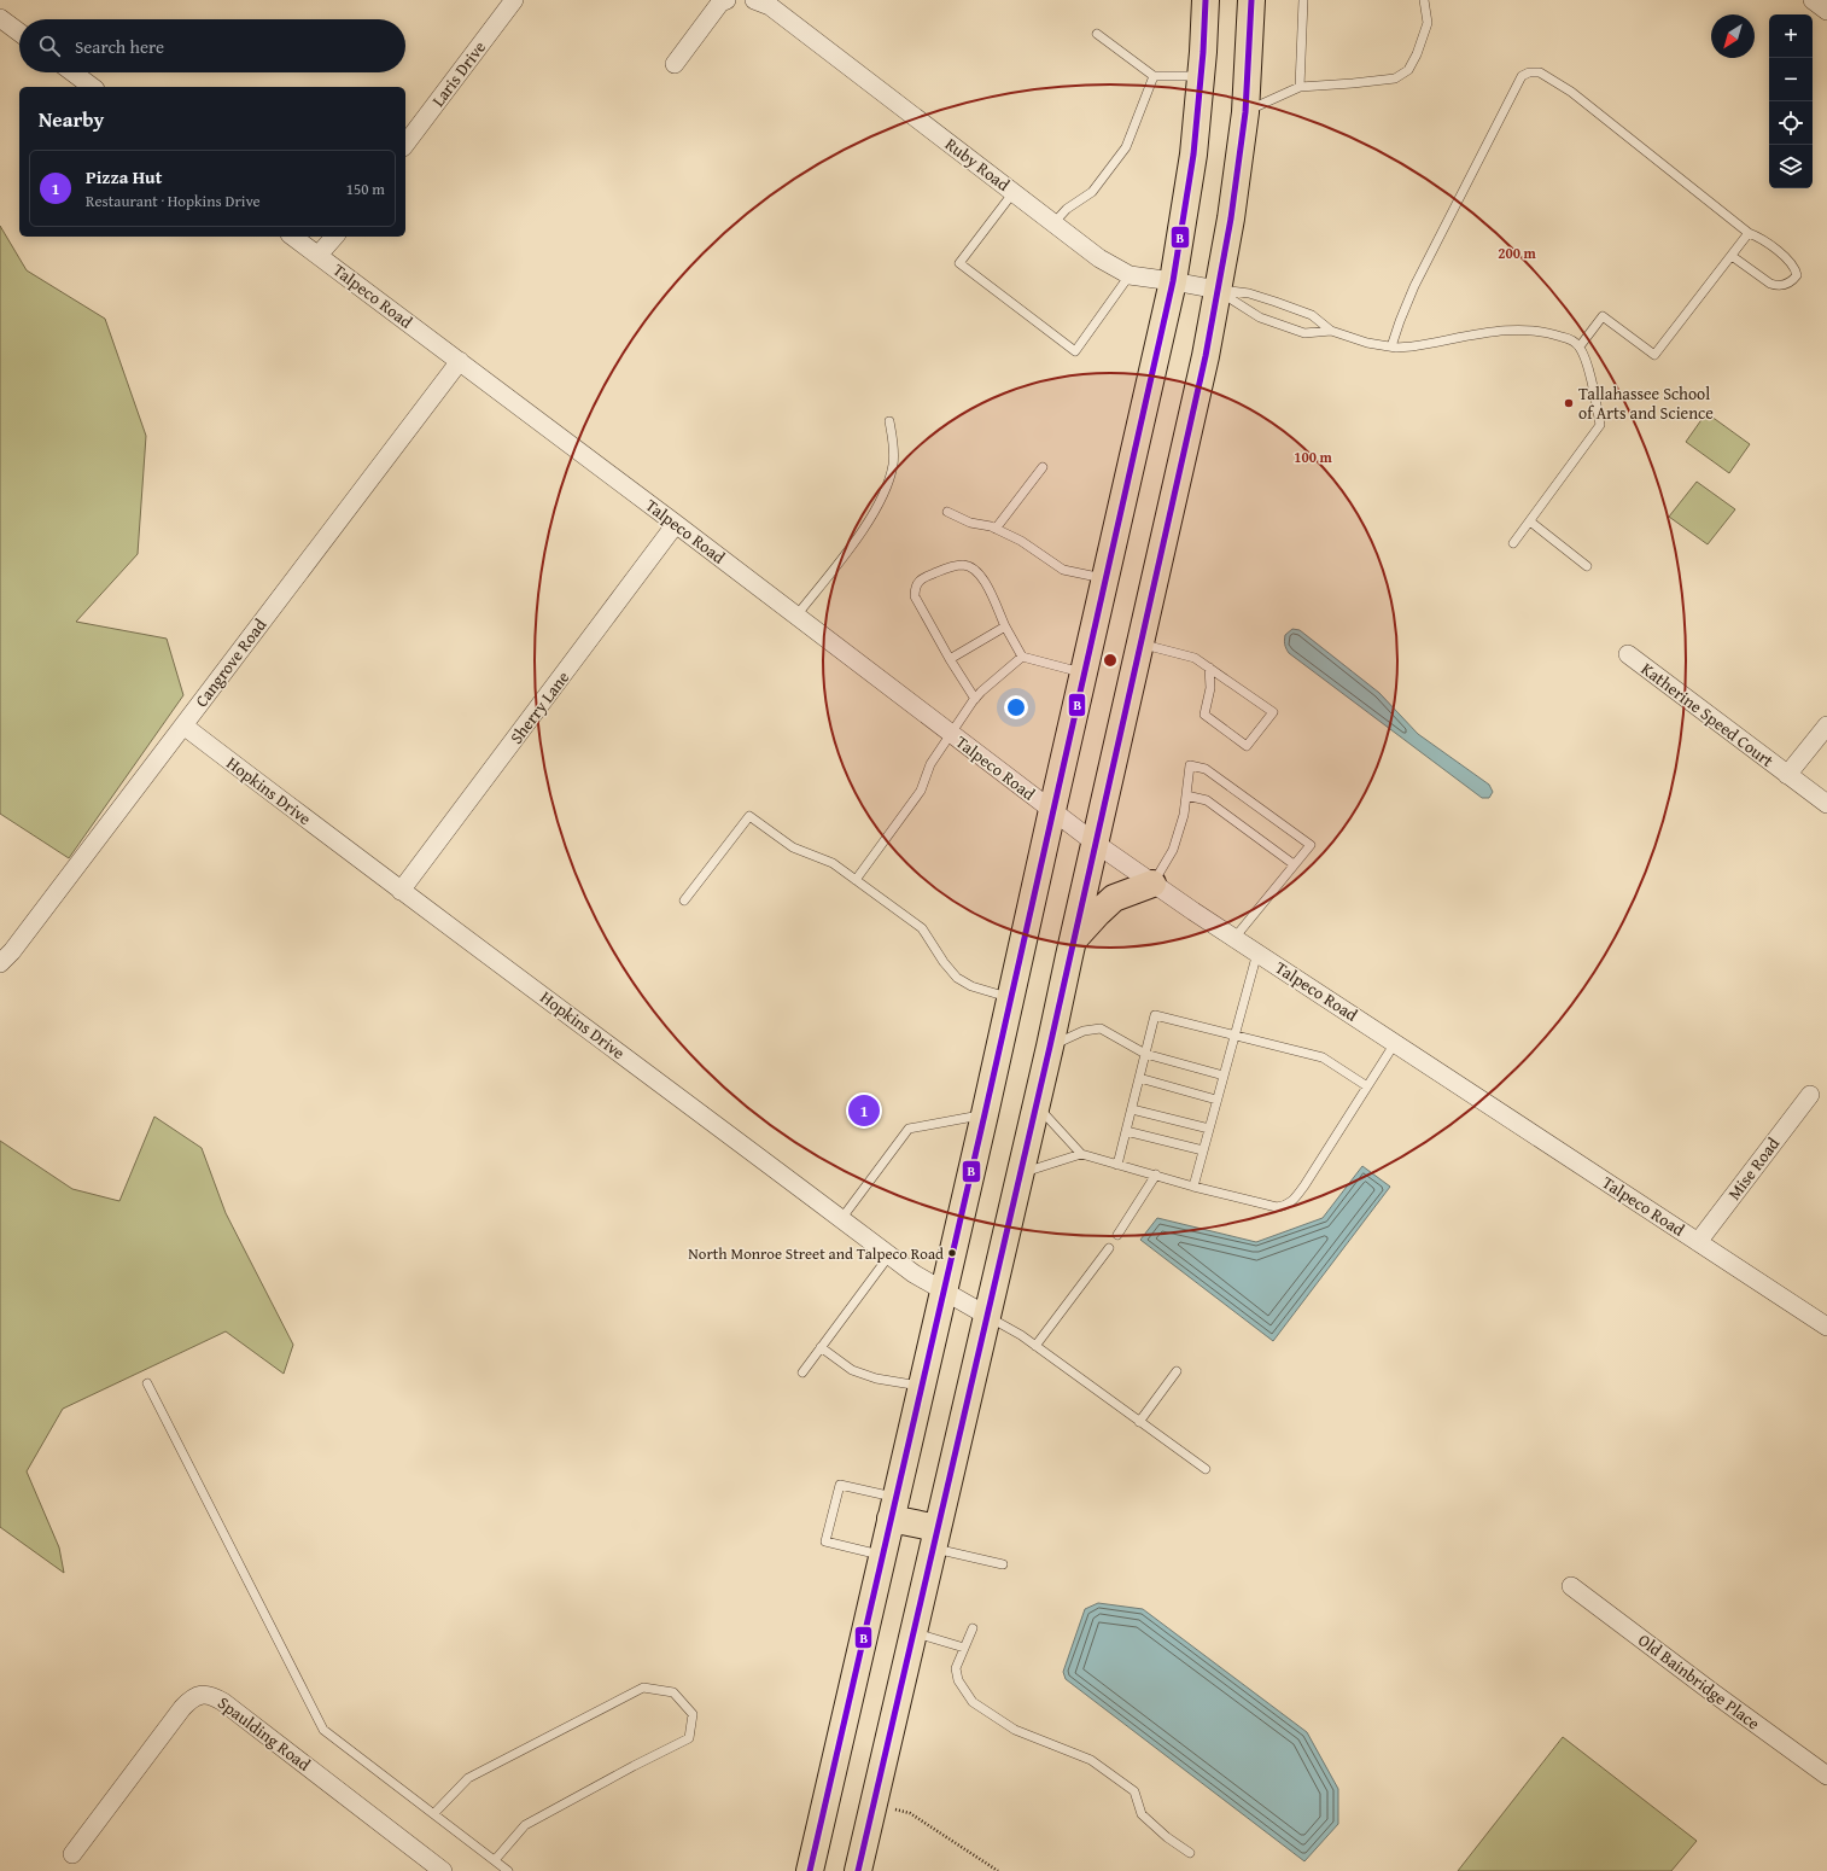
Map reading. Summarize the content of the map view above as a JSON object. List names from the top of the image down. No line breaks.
{"streets":{"street":["Laris Drive","Ruby Road","Talpeco Road","Cangrove Road","Sherry Lane","Katherine Speed Court","Hopkins Drive","Mise Road","Old Bainbridge Place","Spaulding Road"]},"crossings":[["Talpeco Road","Cangrove Road"],["Talpeco Road","Sherry Lane"],["Talpeco Road","Mise Road"],["Cangrove Road","Hopkins Drive"],["Sherry Lane","Hopkins Drive"]],"places":["Tallahassee School of Arts and Science","North Monroe Street and Talpeco Road"],"lines":["transit line B"],"north":"bottom left","page":{"map_buttons":["+","−"],"search":"Search here","heading":"Nearby","list":[{"mark":"1","name":"Pizza Hut","note":"Restaurant · Hopkins Drive","value":"150 m"}],"pins":"1"},"rings":["200 m","100 m"]}
